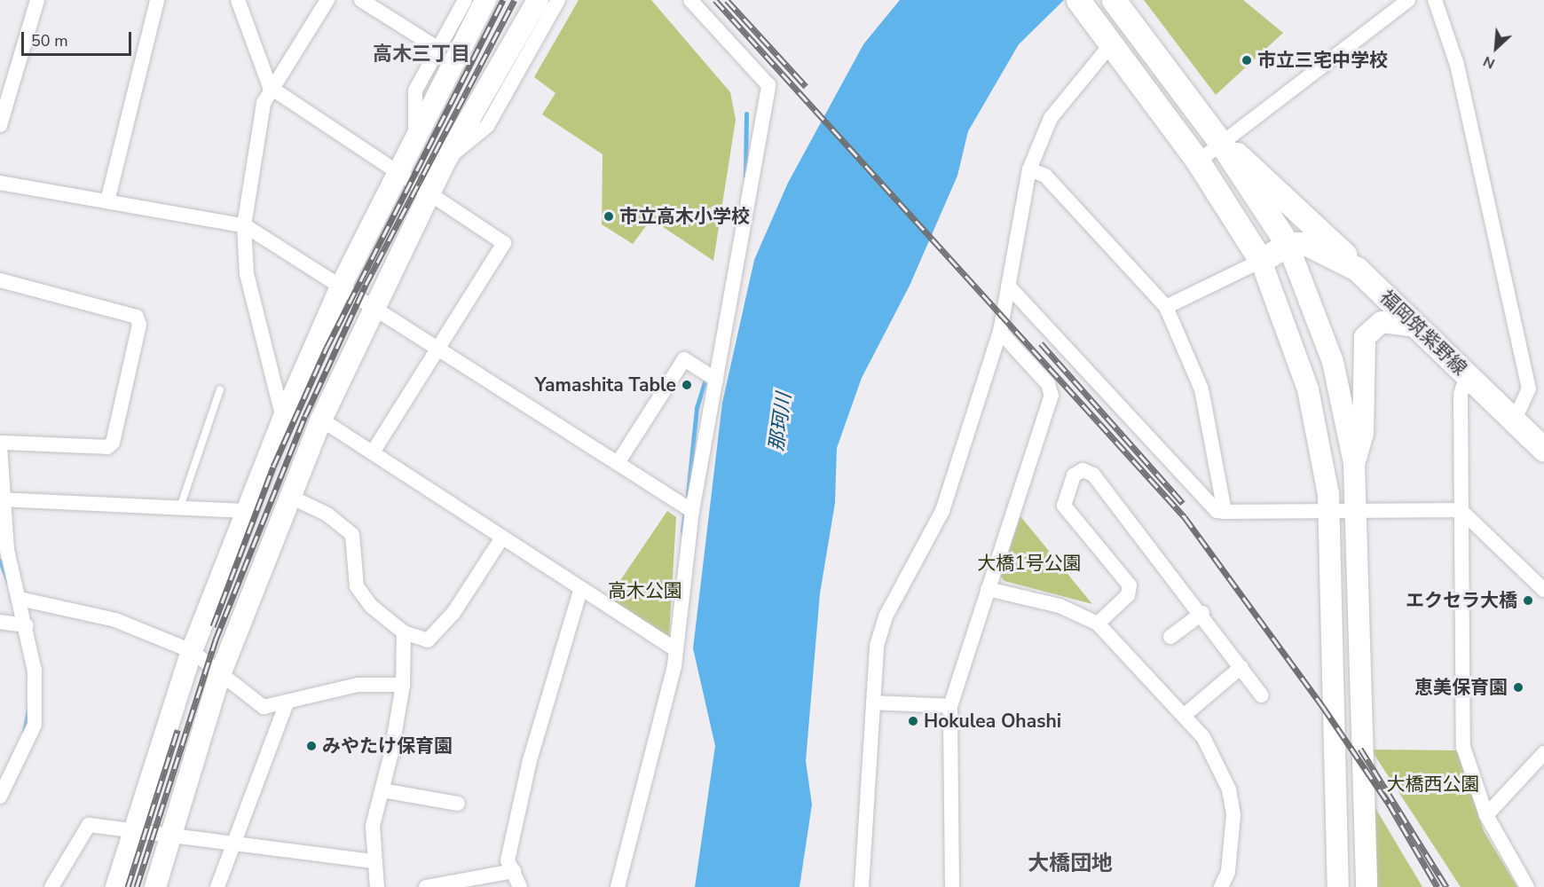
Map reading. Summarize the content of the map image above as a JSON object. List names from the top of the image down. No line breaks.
{"streets":{"main road":["福岡筑紫野線"]},"districts":["高木三丁目","大橋団地"],"water":["那珂川"],"parks":["大橋1号公園","高木公園","大橋西公園"],"places":["市立三宅中学校","市立高木小学校","Yamashita Table","エクセラ大橋","恵美保育園","Hokulea Ohashi","みやたけ保育園"],"scale_bar":"50 m","north":"bottom left"}
